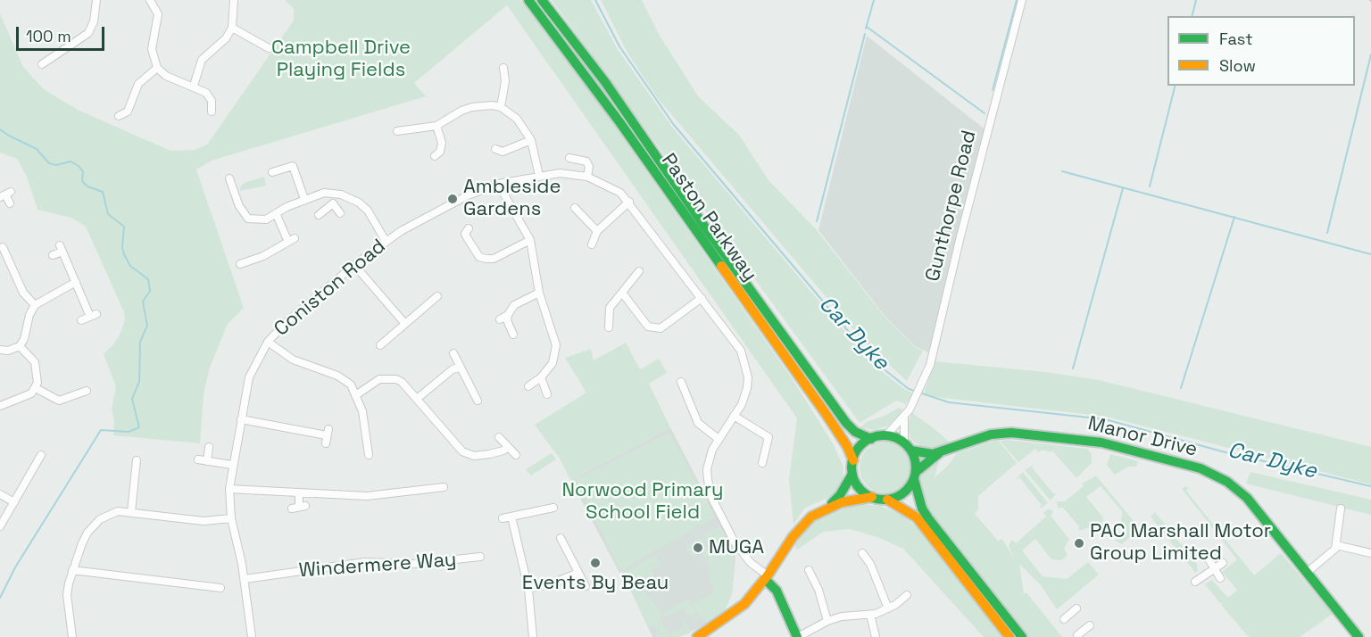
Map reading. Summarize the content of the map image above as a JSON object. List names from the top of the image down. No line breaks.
{"streets":{"main road":["Paston Parkway","Manor Drive"],"street":["Gunthorpe Road","Coniston Road","Windermere Way"]},"crossings":[["Gunthorpe Road","Paston Parkway"],["Gunthorpe Road","Manor Drive"],["Paston Parkway","Manor Drive"],["Coniston Road","Windermere Way"]],"water":["Car Dyke"],"parks":["Campbell Drive Playing Fields","Norwood Primary School Field"],"places":["Ambleside Gardens","PAC Marshall Motor Group Limited","MUGA","Events By Beau"],"legend":["Fast","Slow"],"scale_bar":"100 m"}
